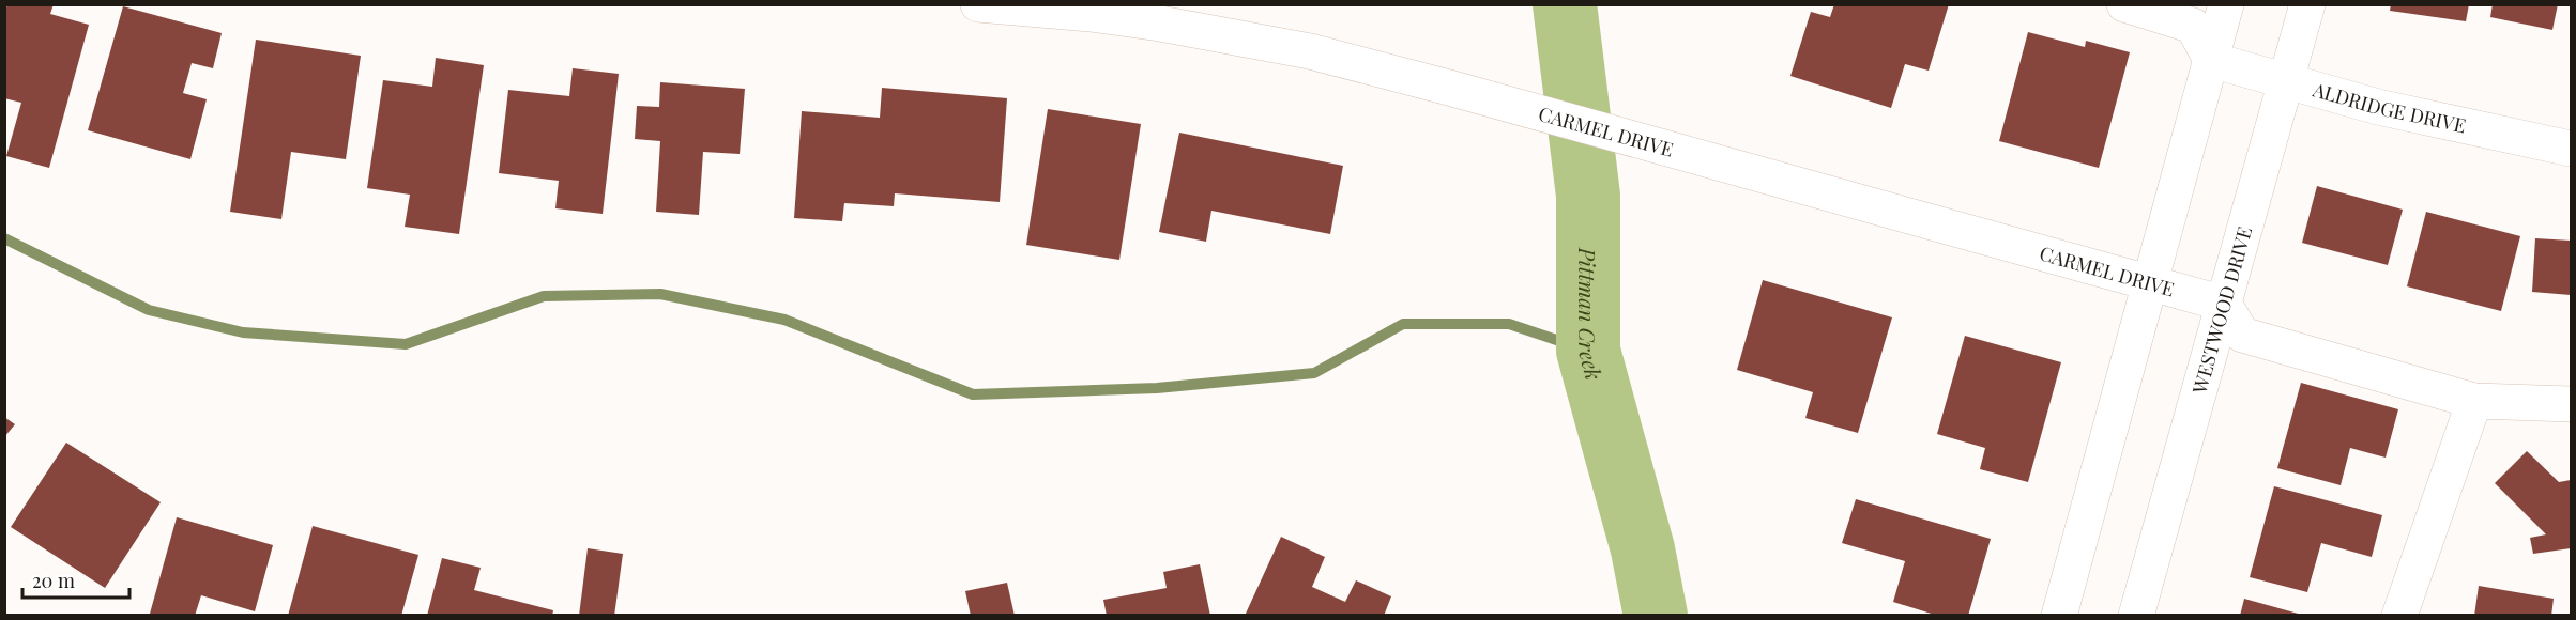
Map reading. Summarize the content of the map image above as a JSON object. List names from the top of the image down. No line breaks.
{"streets":{"street":["ALDRIDGE DRIVE","CARMEL DRIVE","WESTWOOD DRIVE"]},"crossings":[["ALDRIDGE DRIVE","WESTWOOD DRIVE"],["CARMEL DRIVE","WESTWOOD DRIVE"]],"water":["Pittman Creek"],"scale_bar":"20 m"}
